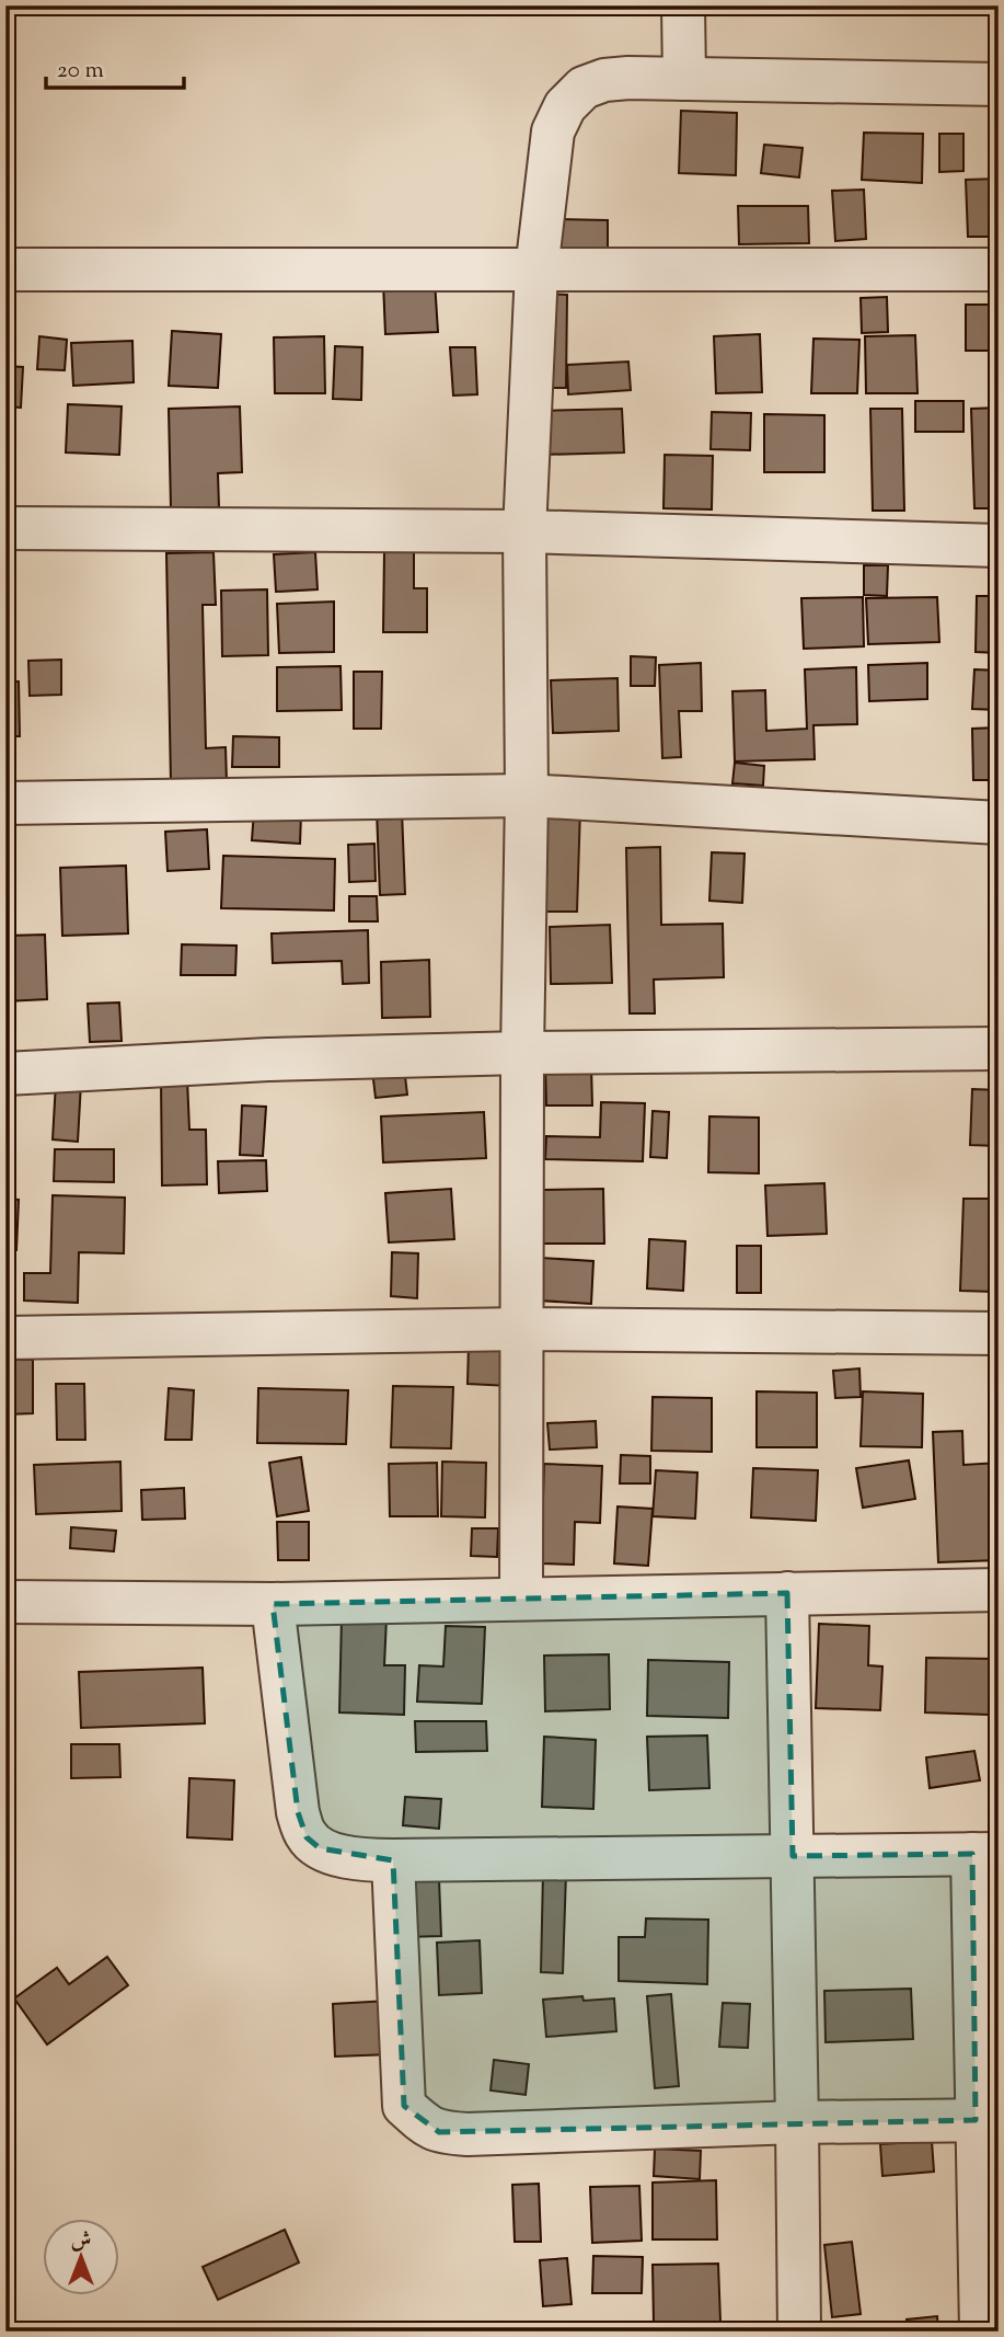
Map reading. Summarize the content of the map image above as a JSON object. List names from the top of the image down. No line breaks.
{"scale_bar":"20 m","north":"top"}
